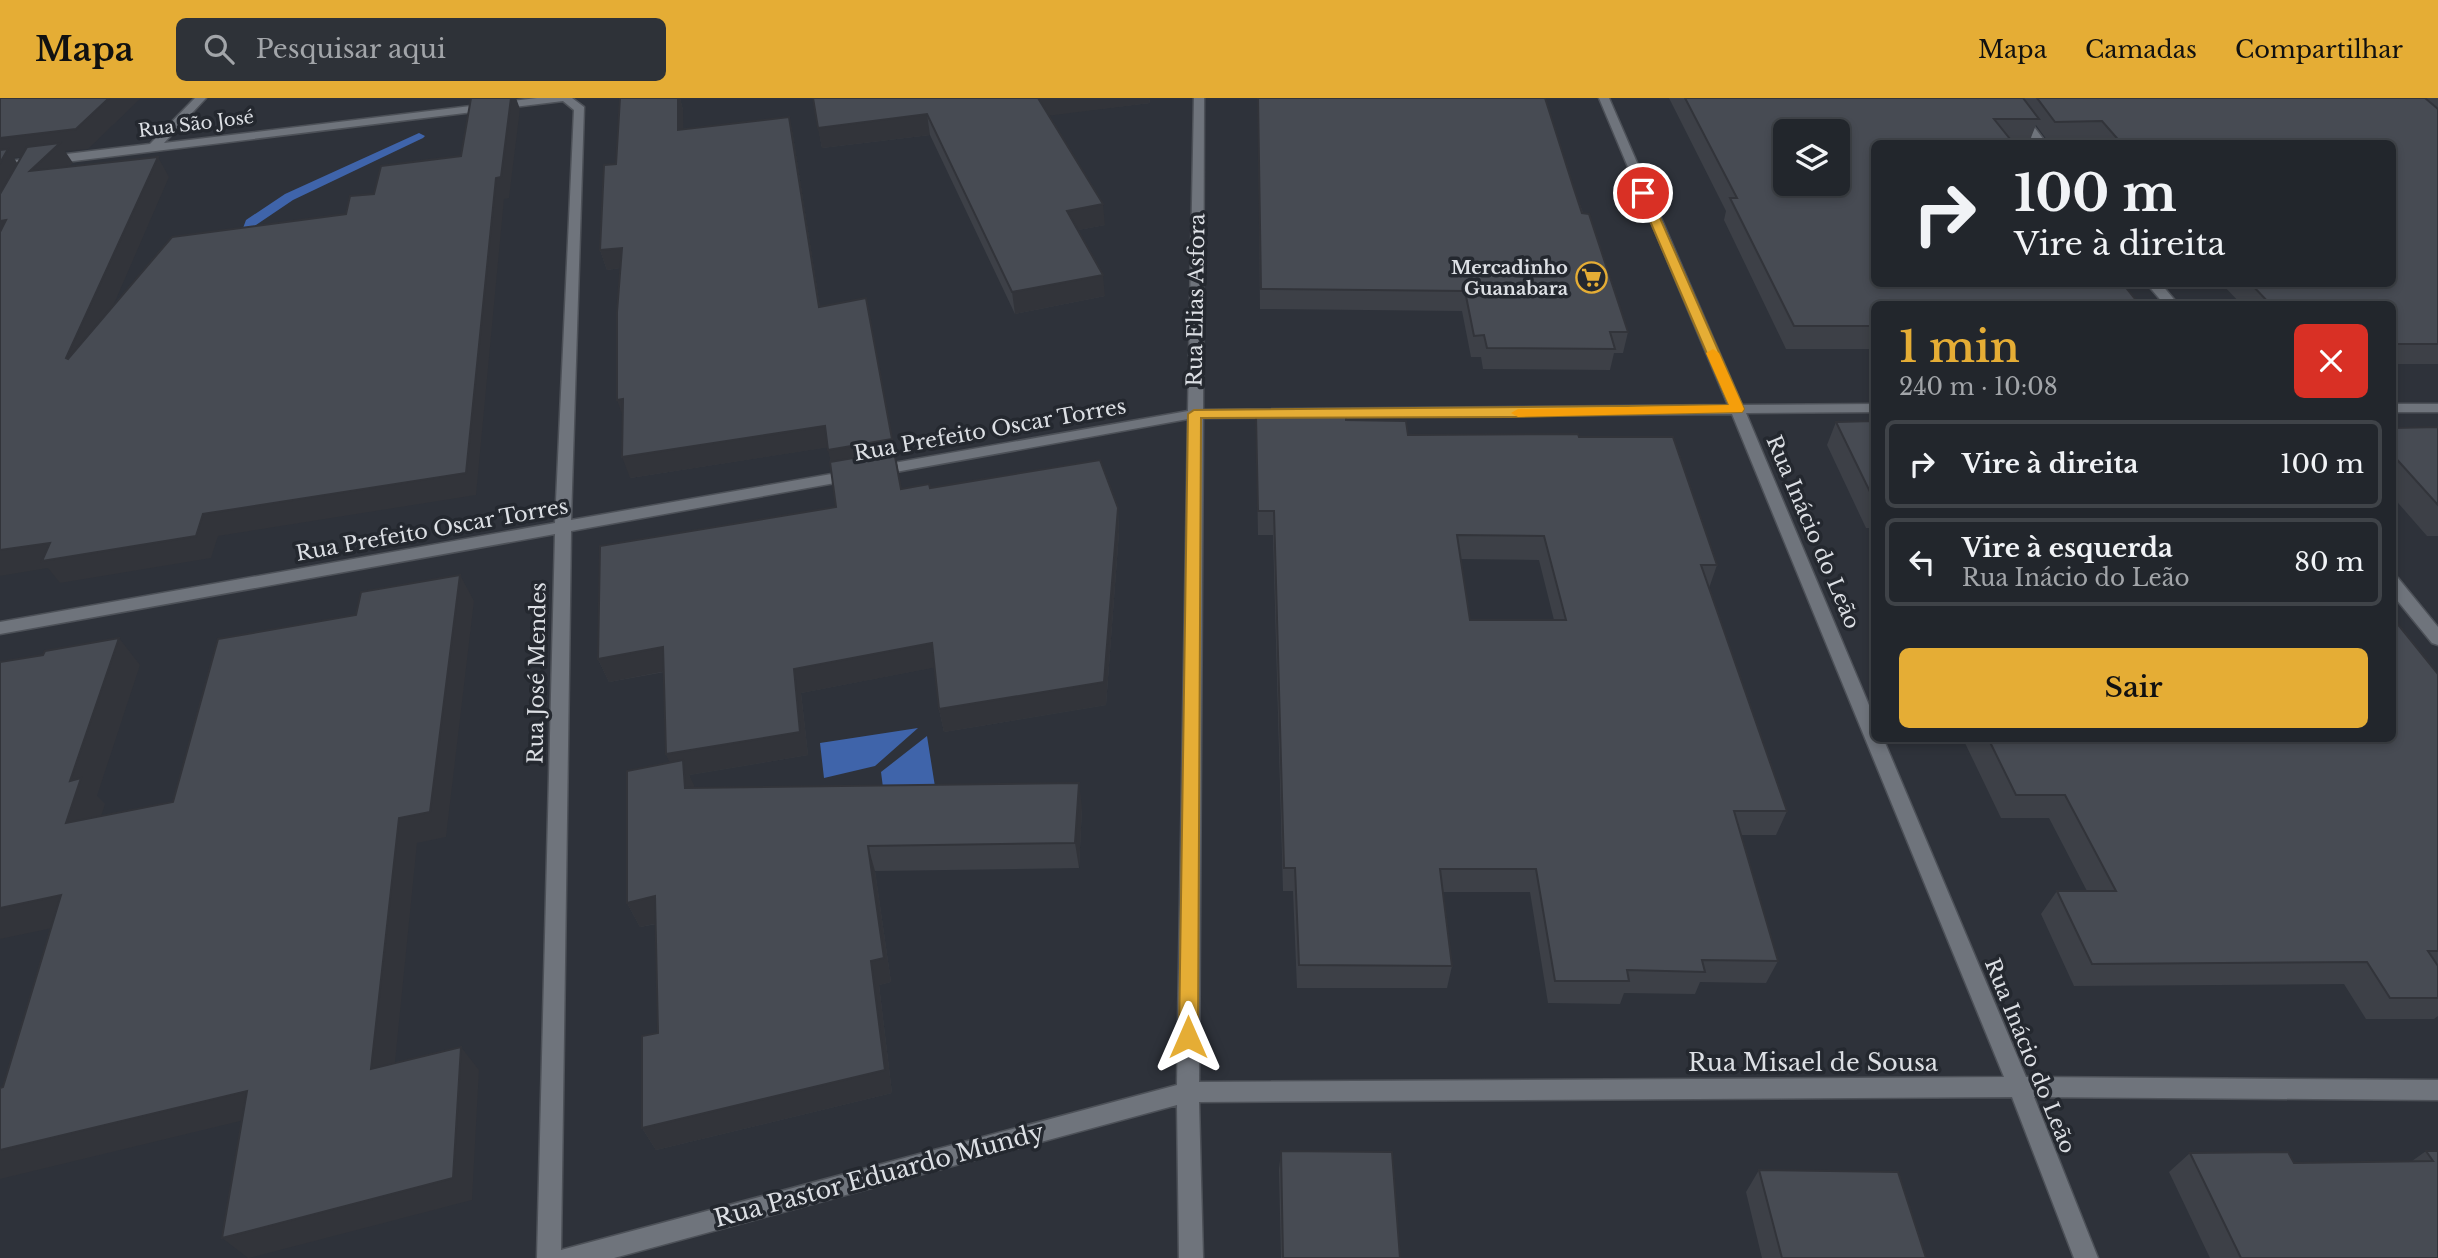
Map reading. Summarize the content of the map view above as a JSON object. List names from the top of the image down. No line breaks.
{"streets":{"street":["Rua São José","Rua Elias Asfora","Rua Prefeito Oscar Torres","Rua Inácio do Leão","Rua José Mendes","Rua Misael de Sousa","Rua Pastor Eduardo Mundy"]},"crossings":[["Rua São José","Rua José Mendes"],["Rua Elias Asfora","Rua Prefeito Oscar Torres"],["Rua Elias Asfora","Rua Misael de Sousa"],["Rua Elias Asfora","Rua Pastor Eduardo Mundy"],["Rua Prefeito Oscar Torres","Rua Inácio do Leão"],["Rua Prefeito Oscar Torres","Rua José Mendes"],["Rua Inácio do Leão","Rua Misael de Sousa"],["Rua Misael de Sousa","Rua Pastor Eduardo Mundy"]],"places":{"supermarket":["Mercadinho Guanabara"]},"page":{"header":"Mapa","search":"Pesquisar aqui","nav":["Mapa","Camadas","Compartilhar"],"turn":["100 m","Vire à direita"],"heading":["1 min","240 m · 10:08"],"list":[{"name":"Vire à direita","value":"100 m"},{"name":"Vire à esquerda","note":"Rua Inácio do Leão","value":"80 m"}],"buttons":"Sair"}}
